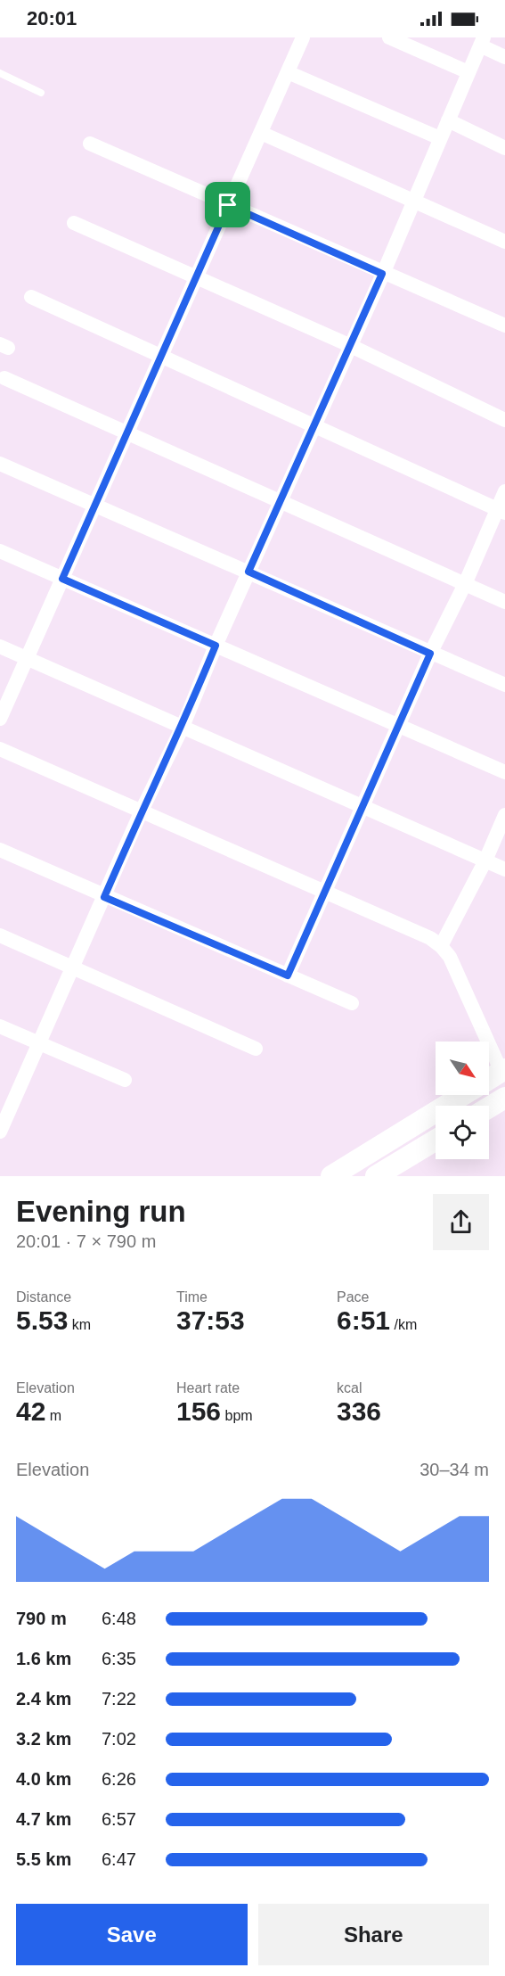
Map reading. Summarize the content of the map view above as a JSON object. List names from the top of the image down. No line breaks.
{"north":"bottom right","page":{"status":"20:01","heading":["Evening run","20:01 · 7 × 790 m"],"stats":[["Distance","5.53 km"],["Time","37:53"],["Pace","6:51 /km"],["Elevation","42 m"],["Heart rate","156 bpm"],["kcal","336"]],"chart":["Elevation","30–34 m"],"list":[{"name":"790 m","note":"6:48"},{"name":"1.6 km","note":"6:35"},{"name":"2.4 km","note":"7:22"},{"name":"3.2 km","note":"7:02"},{"name":"4.0 km","note":"6:26"},{"name":"4.7 km","note":"6:57"},{"name":"5.5 km","note":"6:47"}],"buttons":["Save","Share"]}}
